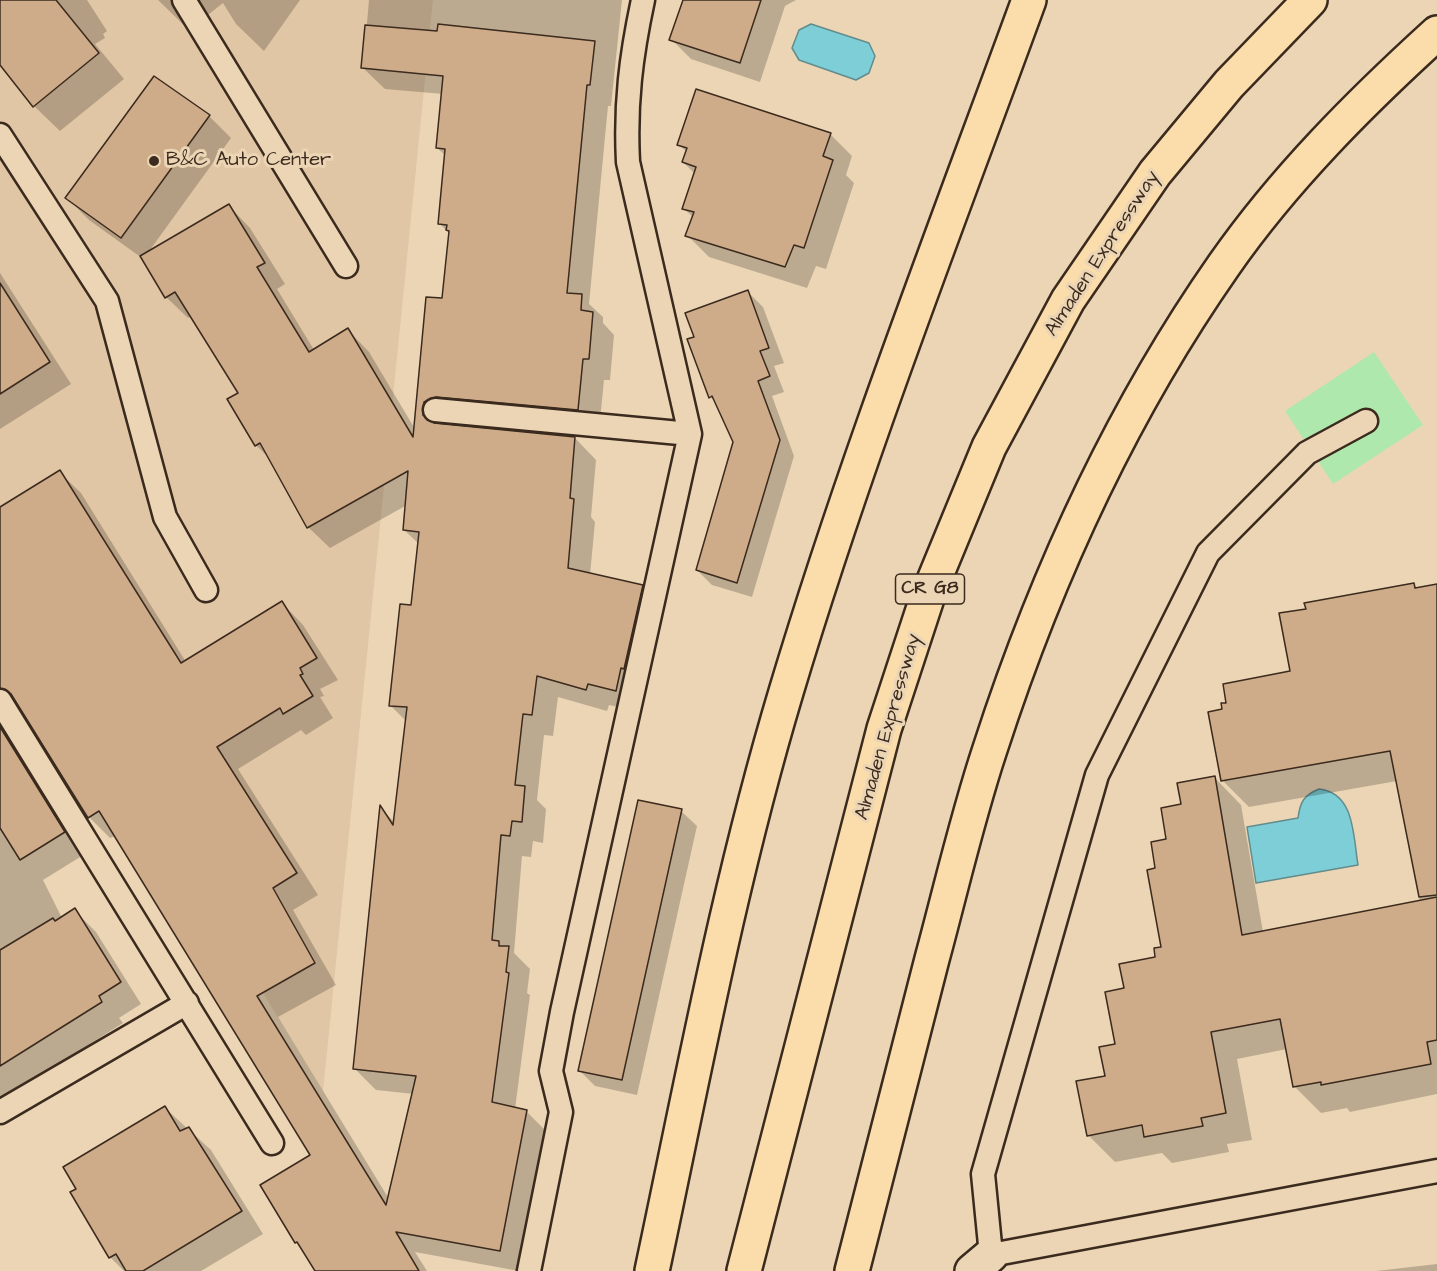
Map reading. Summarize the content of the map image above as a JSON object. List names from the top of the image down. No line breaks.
{"streets":{"main road":["Almaden Expressway","CR G8"]},"places":["B&C Auto Center"]}
